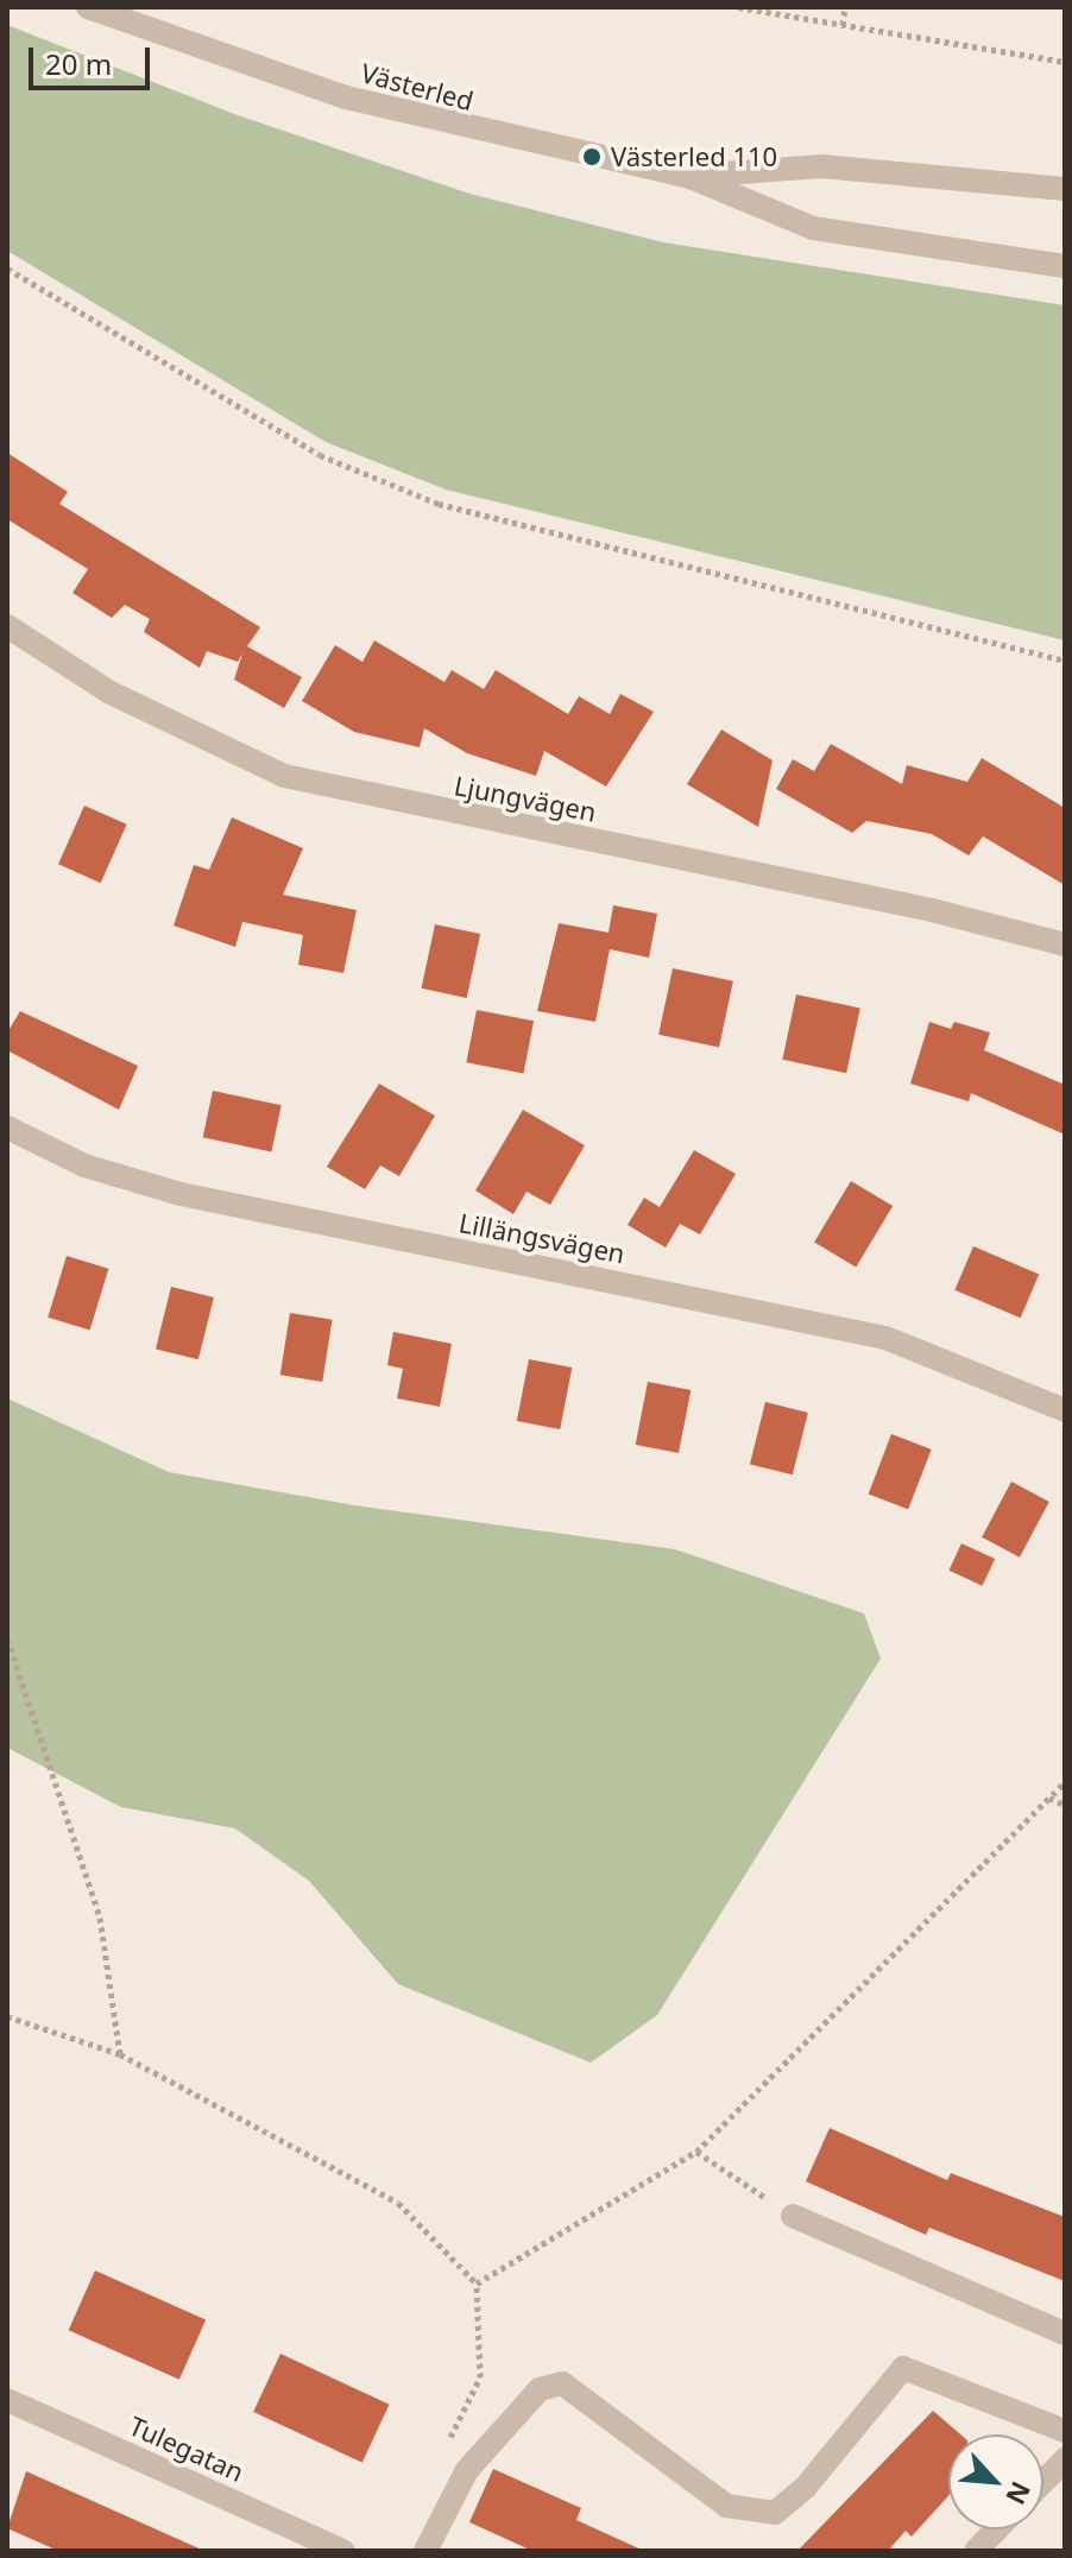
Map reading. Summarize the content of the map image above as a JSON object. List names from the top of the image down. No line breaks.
{"streets":{"street":["Västerled","Ljungvägen","Lillängsvägen","Tulegatan"]},"places":["Västerled 110"],"scale_bar":"20 m","north":"bottom right"}
